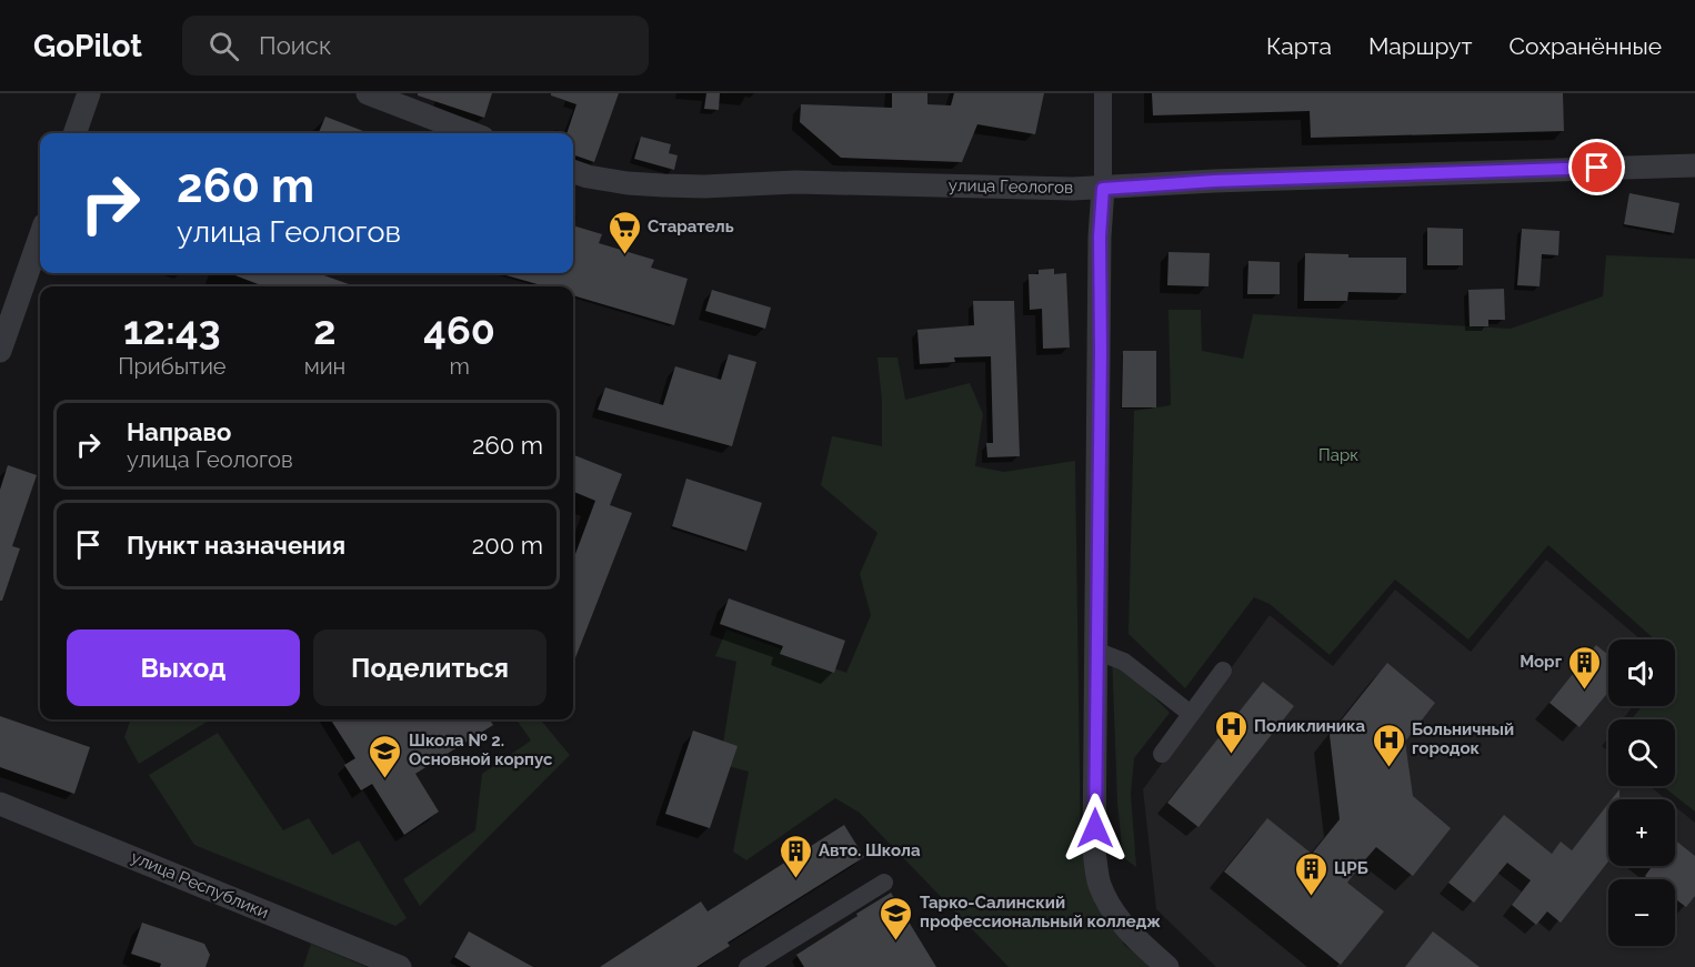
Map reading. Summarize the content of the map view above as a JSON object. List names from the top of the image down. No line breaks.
{"streets":{"street":["улица Геологов","улица Республики"]},"parks":["Парк"],"places":{"supermarket":["Старатель"],"building":["Морг","Авто. Школа","ЦРБ"],"hospital":["Поликлиника","Больничный городок"],"school or university":["Школа № 2. Основной корпус","Тарко-Салинский профессиональный колледж"]},"page":{"header":"GoPilot","search":"Поиск","nav":["Карта","Маршрут","Сохранённые"],"turn":["260 m","улица Геологов"],"eta":["12:43","Прибытие","2","мин","460","m"],"list":[{"name":"Направо","note":"улица Геологов","value":"260 m"},{"name":"Пункт назначения","value":"200 m"}],"buttons":["Выход","Поделиться"],"map_buttons":["+","−"]}}
